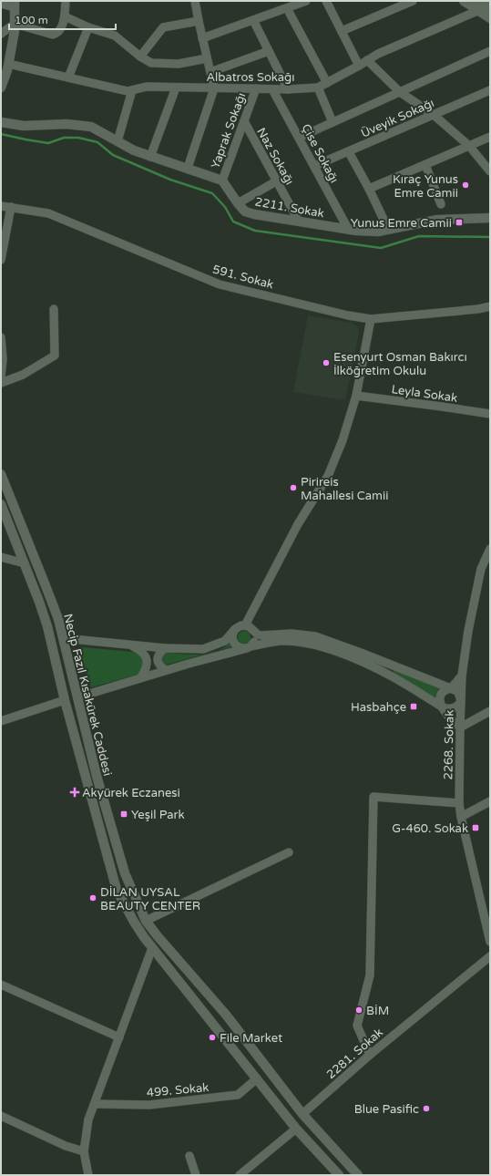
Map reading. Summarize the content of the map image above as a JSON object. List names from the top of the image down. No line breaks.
{"streets":{"main road":["2211. Sokak","Necip Fazıl Kısakürek Caddesi"],"street":["Albatros Sokağı","Üveyik Sokağı","Yaprak Sokağı","Çise Sokağı","Naz Sokağı","591. Sokak","Leyla Sokak","2268. Sokak","2281. Sokak","499. Sokak"]},"crossings":[["Albatros Sokağı","Yaprak Sokağı"],["Albatros Sokağı","Çise Sokağı"],["Üveyik Sokağı","Çise Sokağı"],["Yaprak Sokağı","Naz Sokağı"],["Yaprak Sokağı","2211. Sokak"],["Çise Sokağı","2211. Sokak"],["Naz Sokağı","2211. Sokak"],["Necip Fazıl Kısakürek Caddesi","2281. Sokak"],["Necip Fazıl Kısakürek Caddesi","499. Sokak"]],"places":{"other":["Kıraç Yunus Emre Camii","Esenyurt Osman Bakırcı İlköğretim Okulu","Pirireis Mahallesi Camii","DİLAN UYSAL BEAUTY CENTER","BİM","File Market","Blue Pasific"],"transit":["Yunus Emre Camii","Hasbahçe","Yeşil Park","G-460. Sokak"],"health":["Akyürek Eczanesi"]},"scale_bar":"100 m"}
